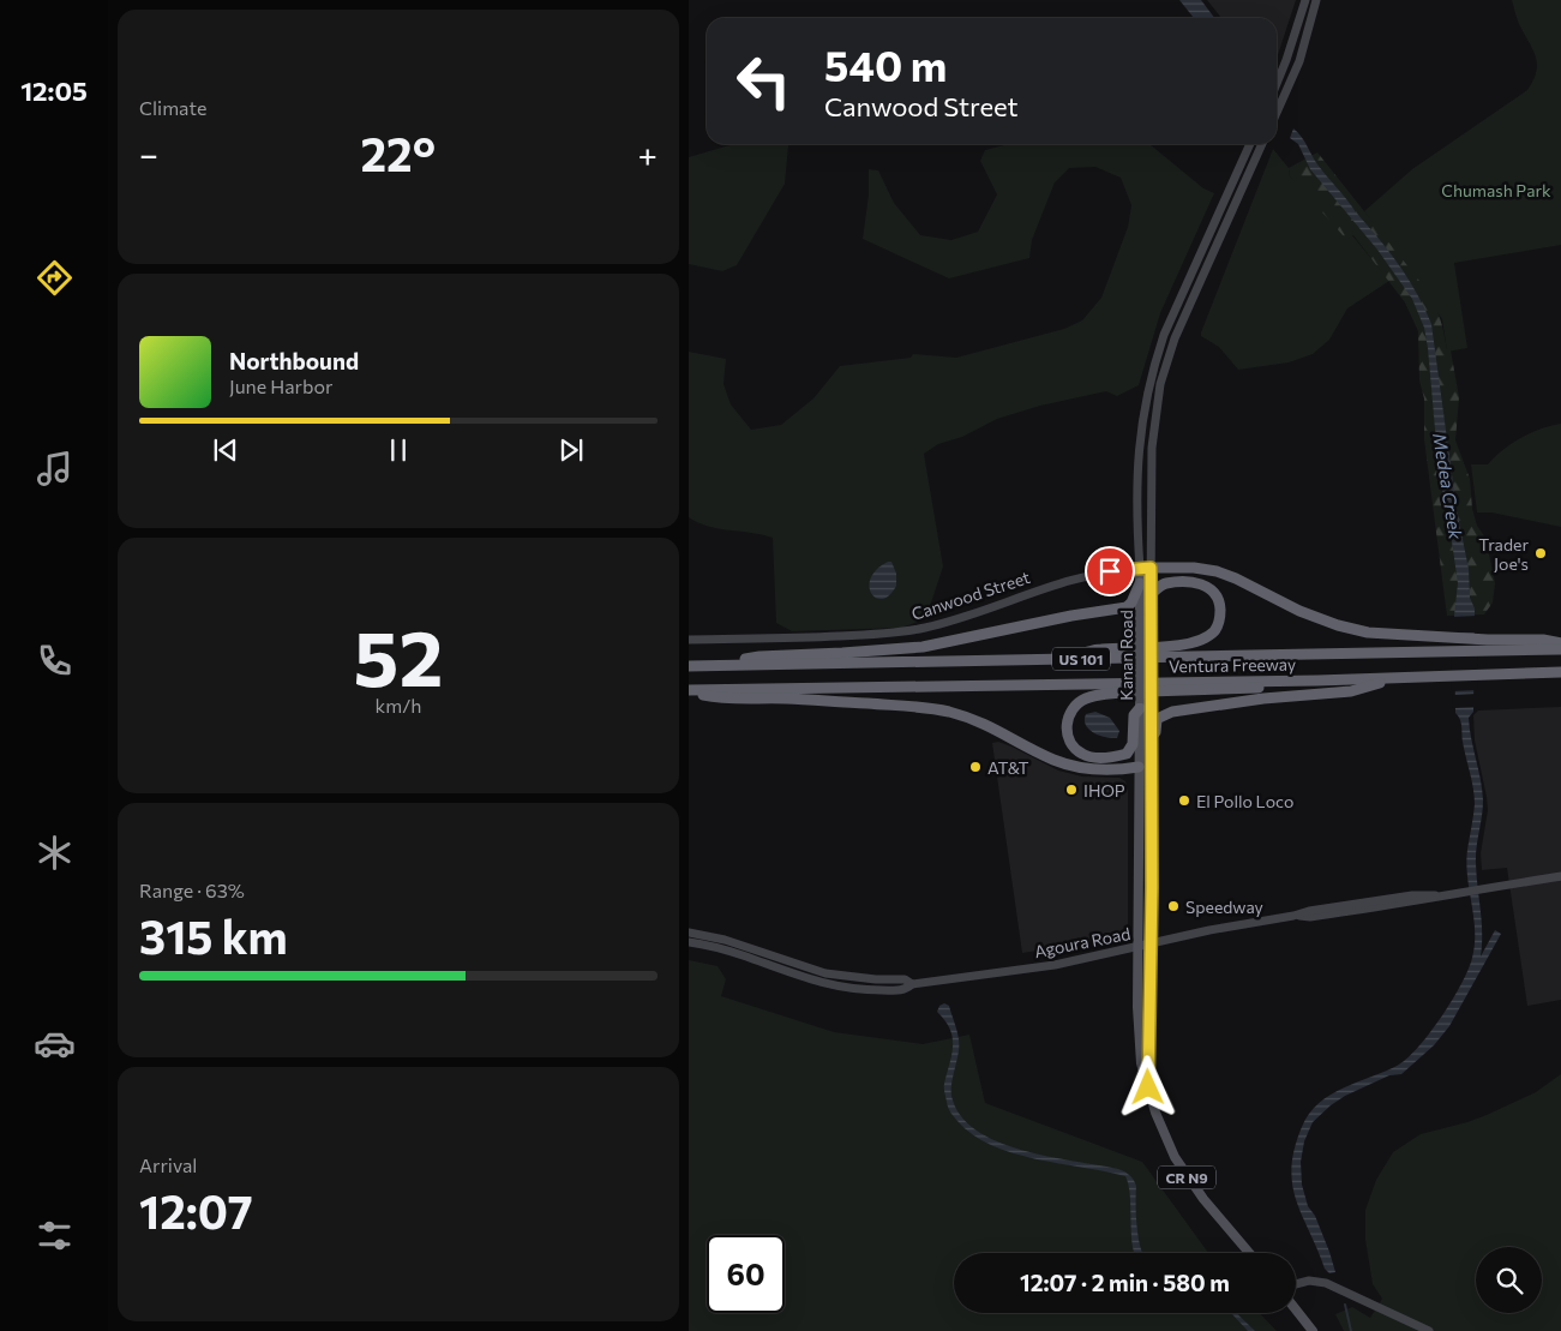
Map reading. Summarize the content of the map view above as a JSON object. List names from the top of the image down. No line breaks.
{"streets":{"highway":["US 101","Ventura Freeway"],"main road":["Canwood Street","Kanan Road","Agoura Road","CR N9"]},"crossings":[["Canwood Street","Kanan Road"],["Kanan Road","Agoura Road"]],"water":["Medea Creek"],"parks":["Chumash Park"],"places":["Trader Joe's","AT&T","IHOP","El Pollo Loco","Speedway"],"page":{"tabs":"12:05","tile":["Climate",["52","km/h"],["Range · 63%","315 km"],["Arrival","12:07"]],"turn":["540 m","Canwood Street"],"heat":["−","22°","+"],"song":["Northbound","June Harbor"],"limit":"60","trip":"12:07 · 2 min · 580 m"}}
